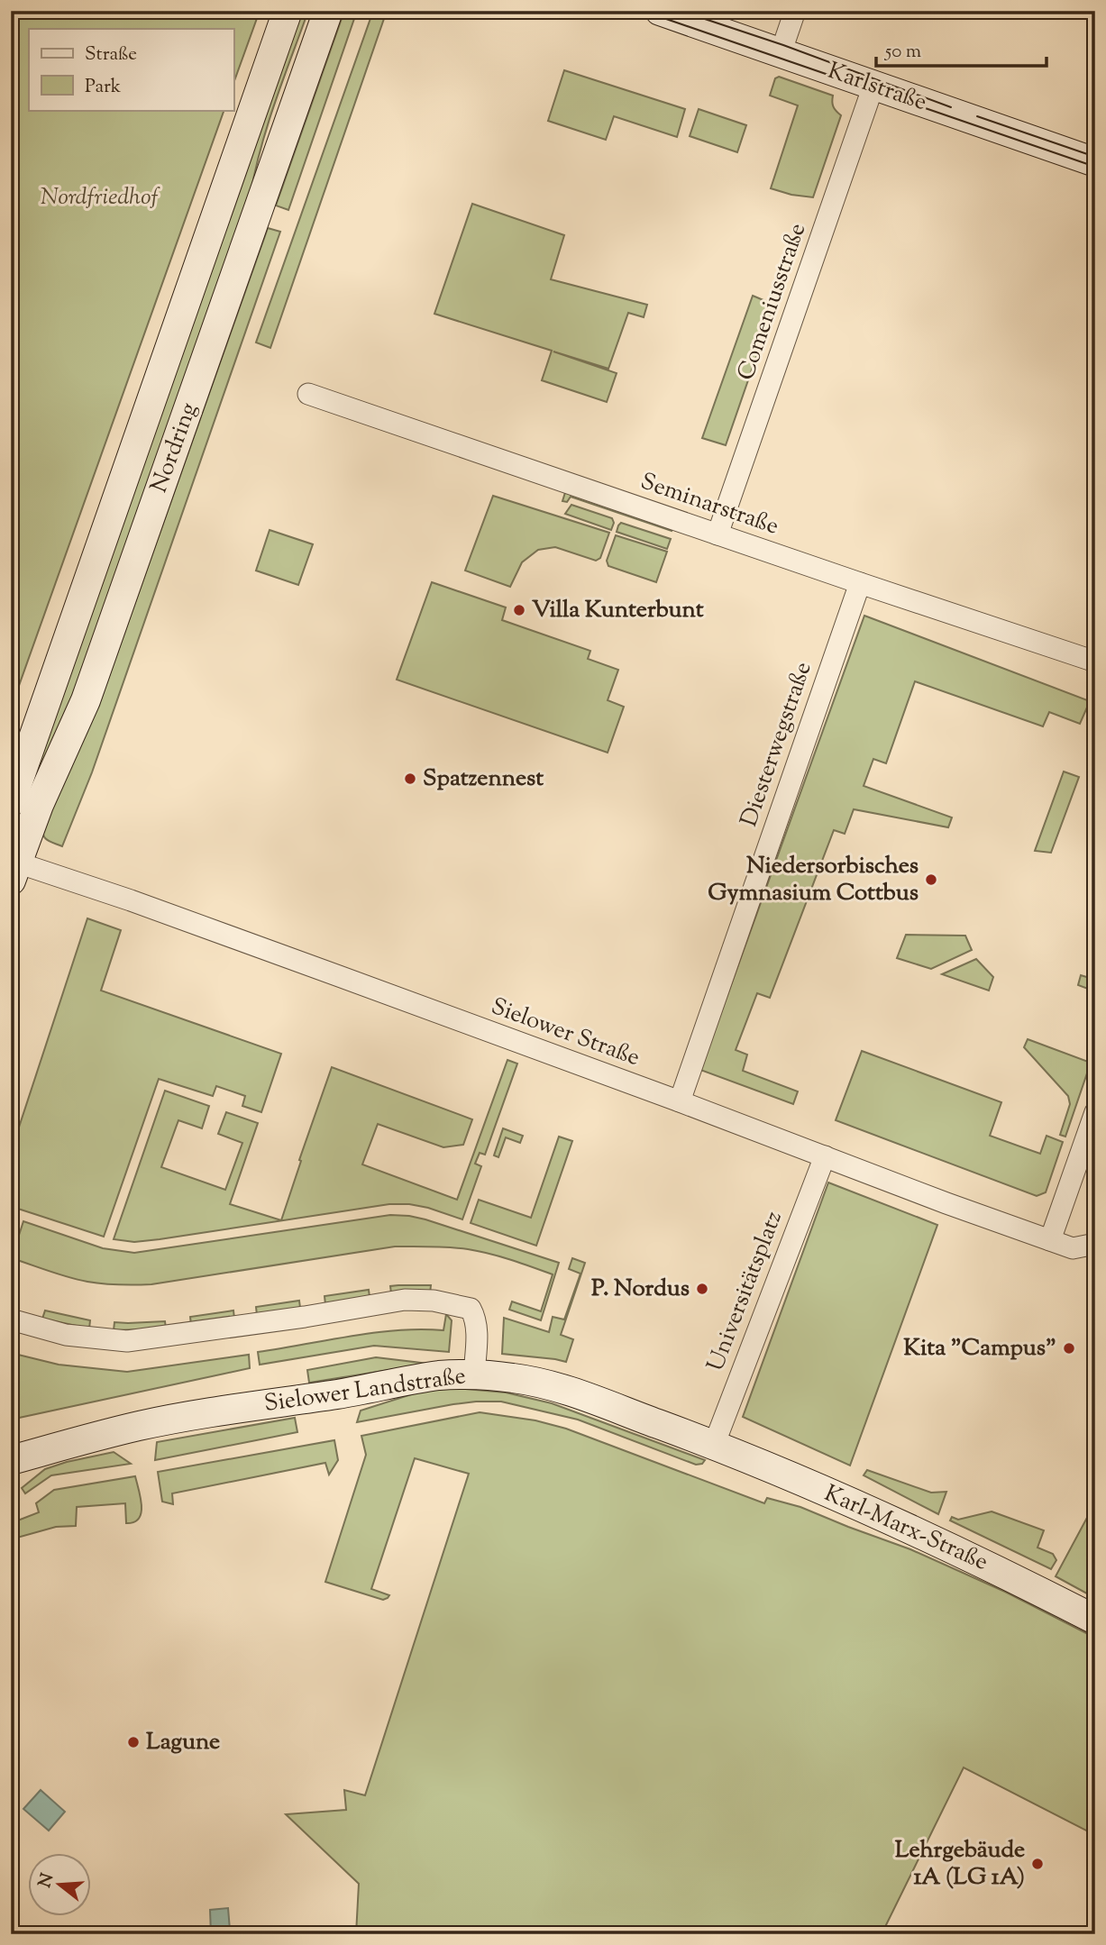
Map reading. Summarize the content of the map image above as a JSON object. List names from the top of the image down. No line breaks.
{"streets":{"main road":["Karlstraße","Nordring","Sielower Landstraße","Karl-Marx-Straße"],"street":["Comeniusstraße","Seminarstraße","Diesterwegstraße","Sielower Straße","Universitätsplatz"]},"crossings":[["Karlstraße","Comeniusstraße"],["Comeniusstraße","Seminarstraße"],["Nordring","Sielower Straße"],["Seminarstraße","Diesterwegstraße"],["Diesterwegstraße","Sielower Straße"],["Sielower Straße","Universitätsplatz"],["Universitätsplatz","Sielower Landstraße"],["Universitätsplatz","Karl-Marx-Straße"],["Sielower Landstraße","Karl-Marx-Straße"]],"parks":["Nordfriedhof"],"places":["Villa Kunterbunt","Spatzennest","Niedersorbisches Gymnasium Cottbus","P. Nordus","Kita \"Campus\"","Lagune","Lehrgebäude 1A (LG 1A)"],"legend":["Straße","Park"],"scale_bar":"50 m","north":"left"}
